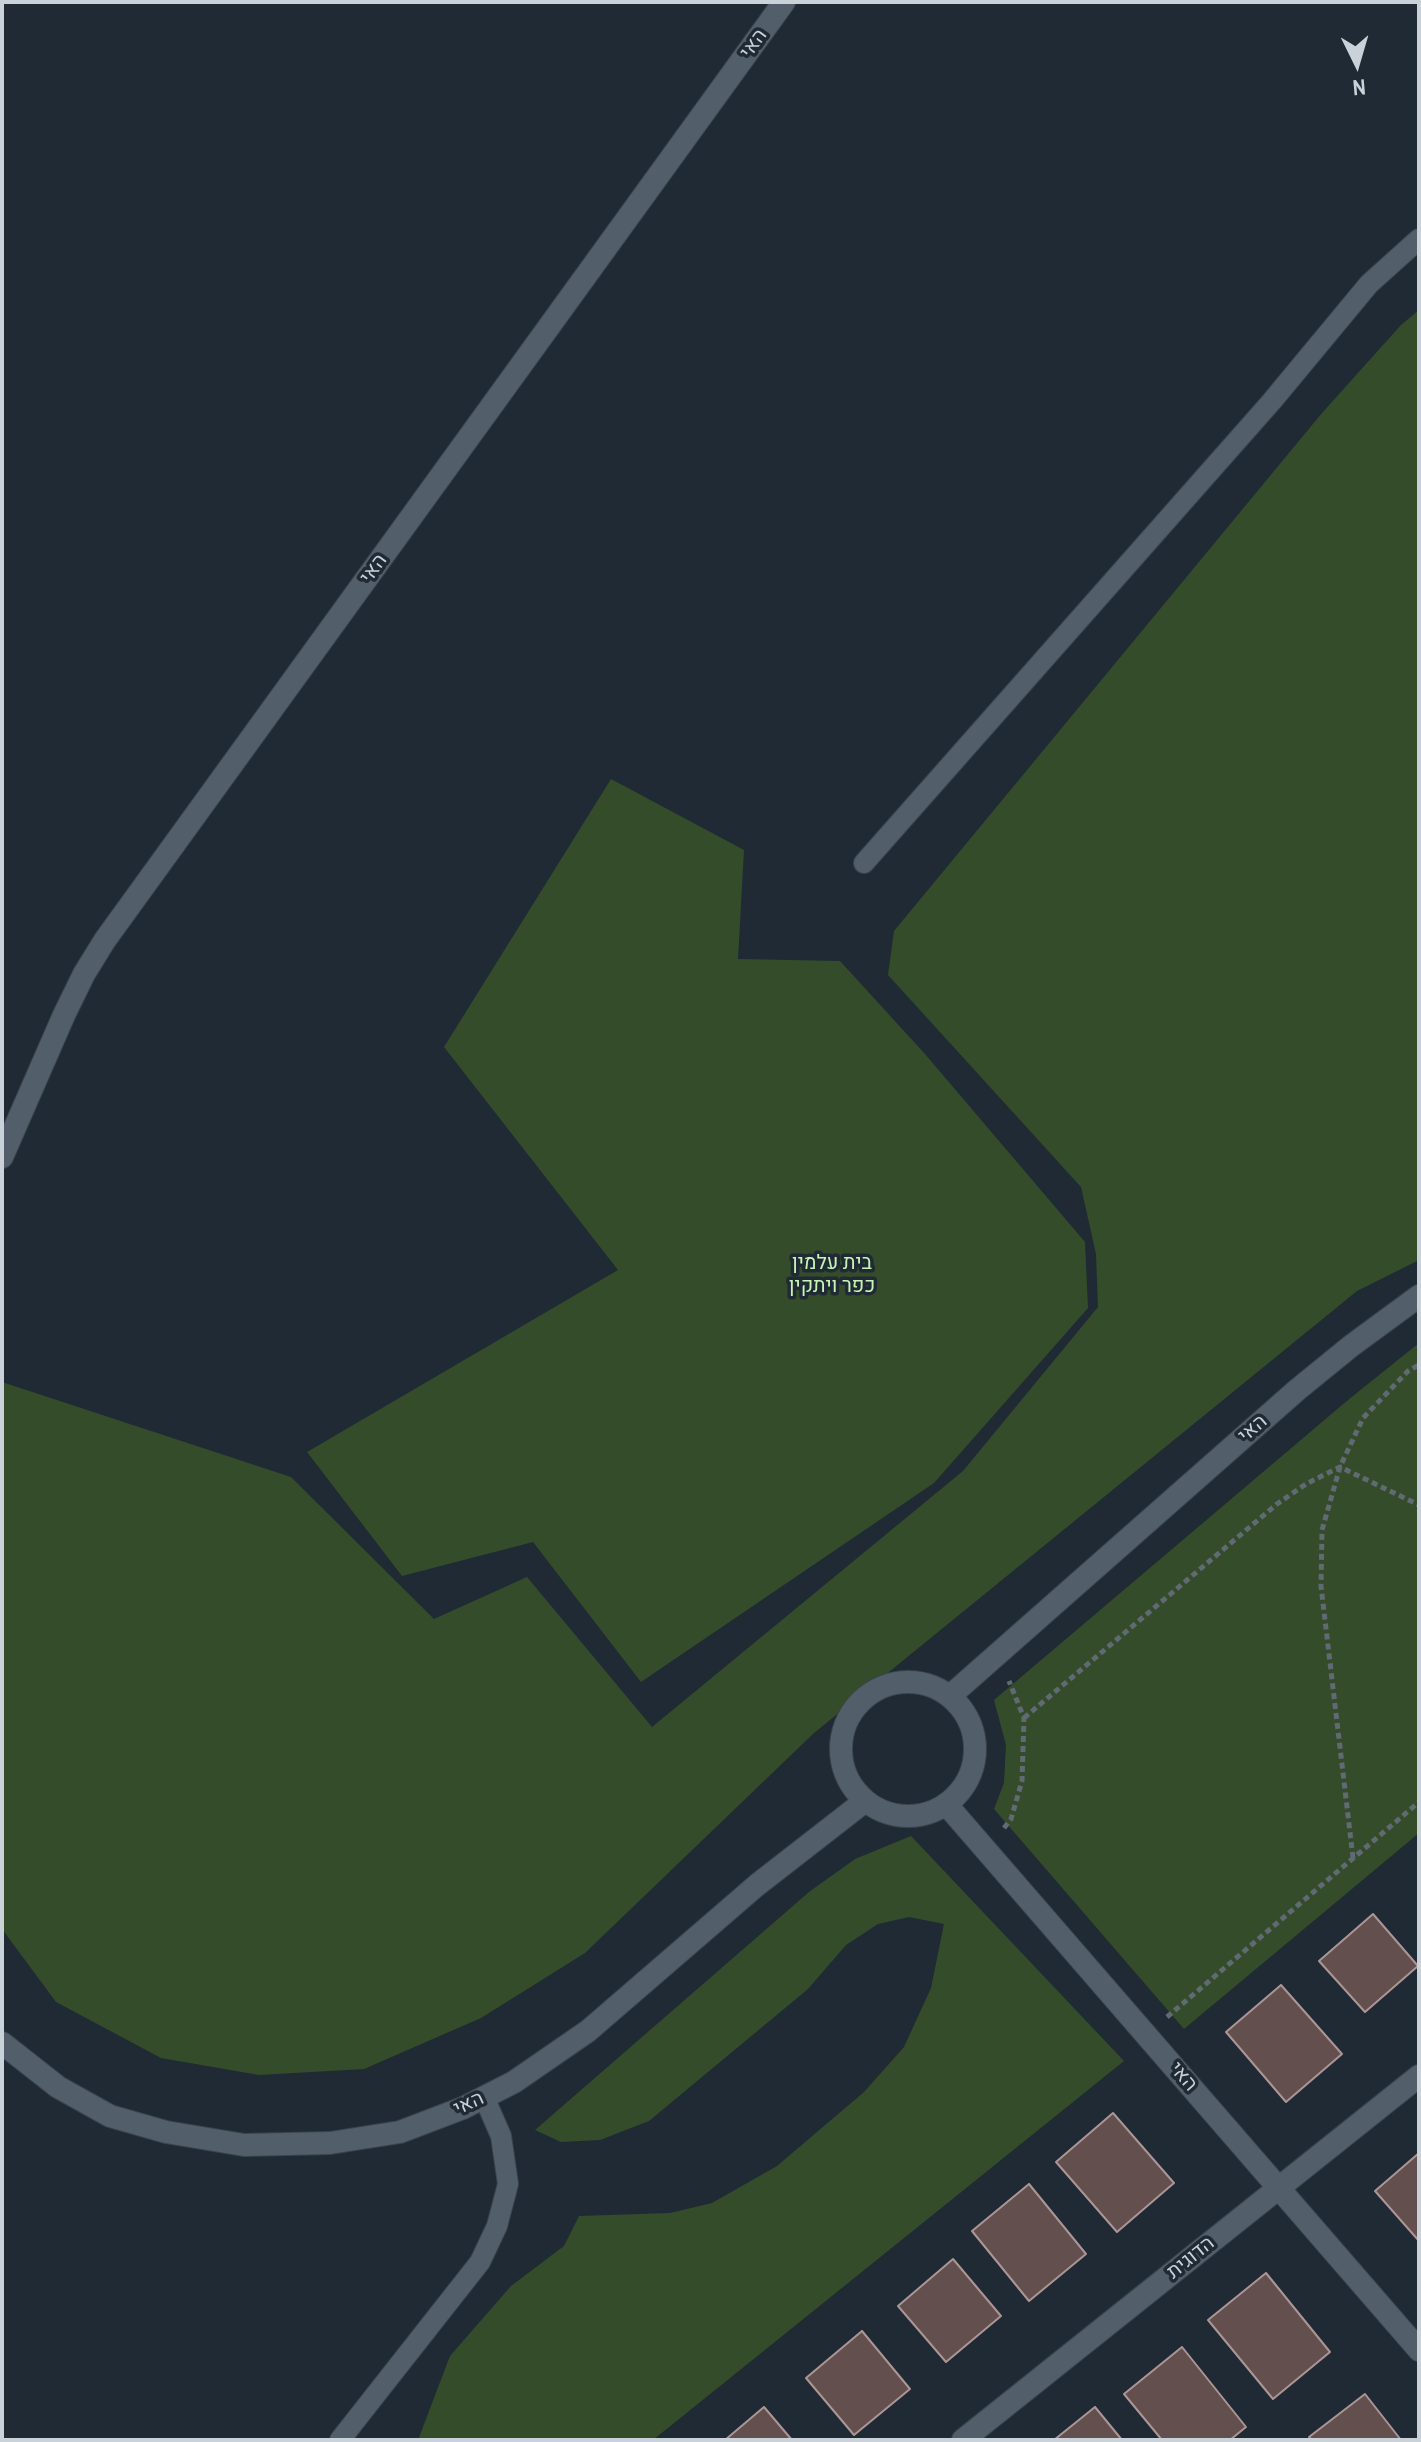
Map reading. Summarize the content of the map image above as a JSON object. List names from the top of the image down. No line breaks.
{"streets":{"street":["האי","הדוגית"]},"crossings":[["האי","הדוגית"]],"parks":["בית עלמין כפר ויתקין"],"north":"bottom"}
